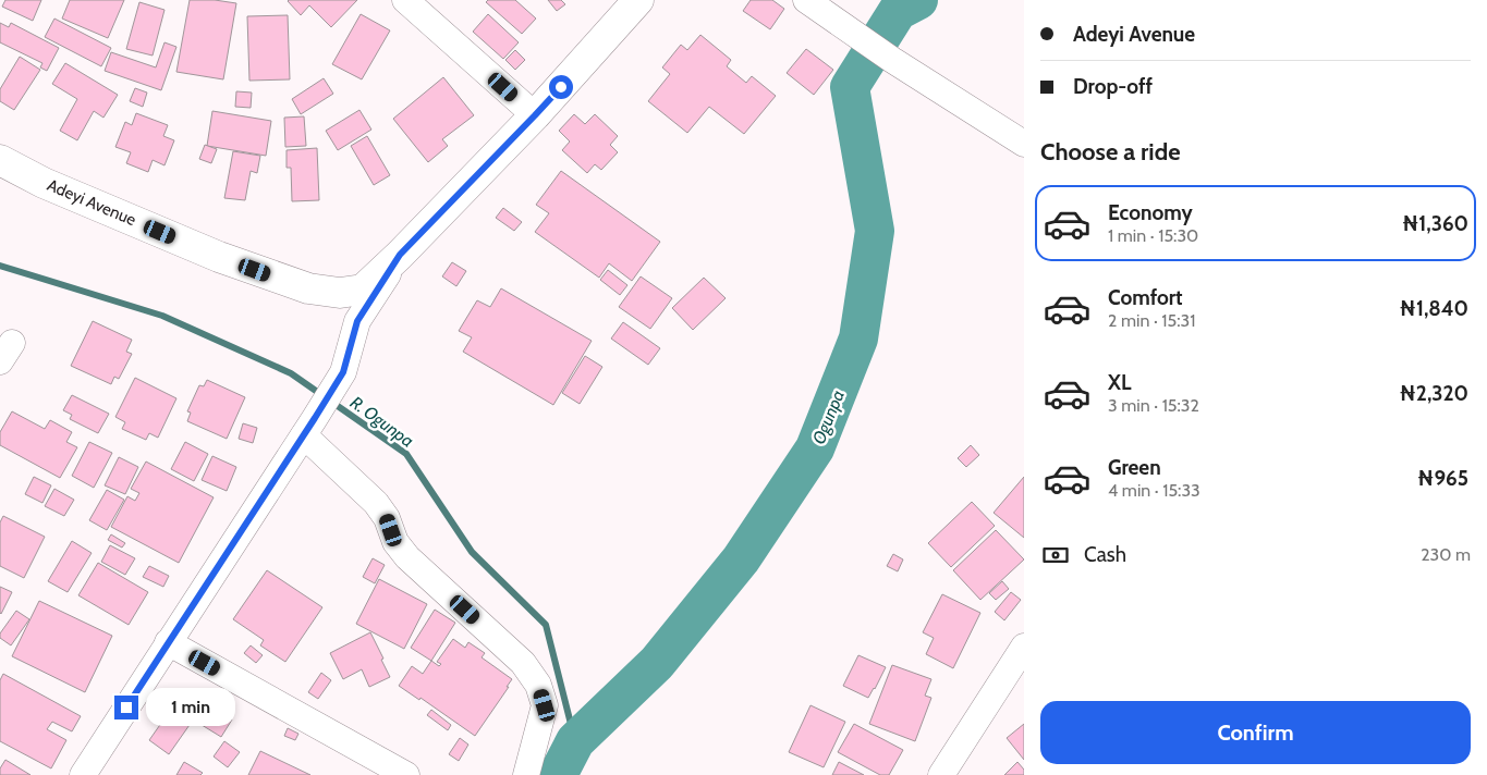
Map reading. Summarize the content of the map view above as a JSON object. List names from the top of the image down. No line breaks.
{"streets":{"street":["Adeyi Avenue"]},"water":["Ogunpa","R. Ogunpa"],"page":{"banner":["Adeyi Avenue","Drop-off"],"heading":"Choose a ride","list":[{"name":"Economy","note":"1 min · 15:30","value":"₦1,360"},{"name":"Comfort","note":"2 min · 15:31","value":"₦1,840"},{"name":"XL","note":"3 min · 15:32","value":"₦2,320"},{"name":"Green","note":"4 min · 15:33","value":"₦965"}],"pay":["Cash","230 m"],"bubble":"1 min","buttons":"Confirm"}}
